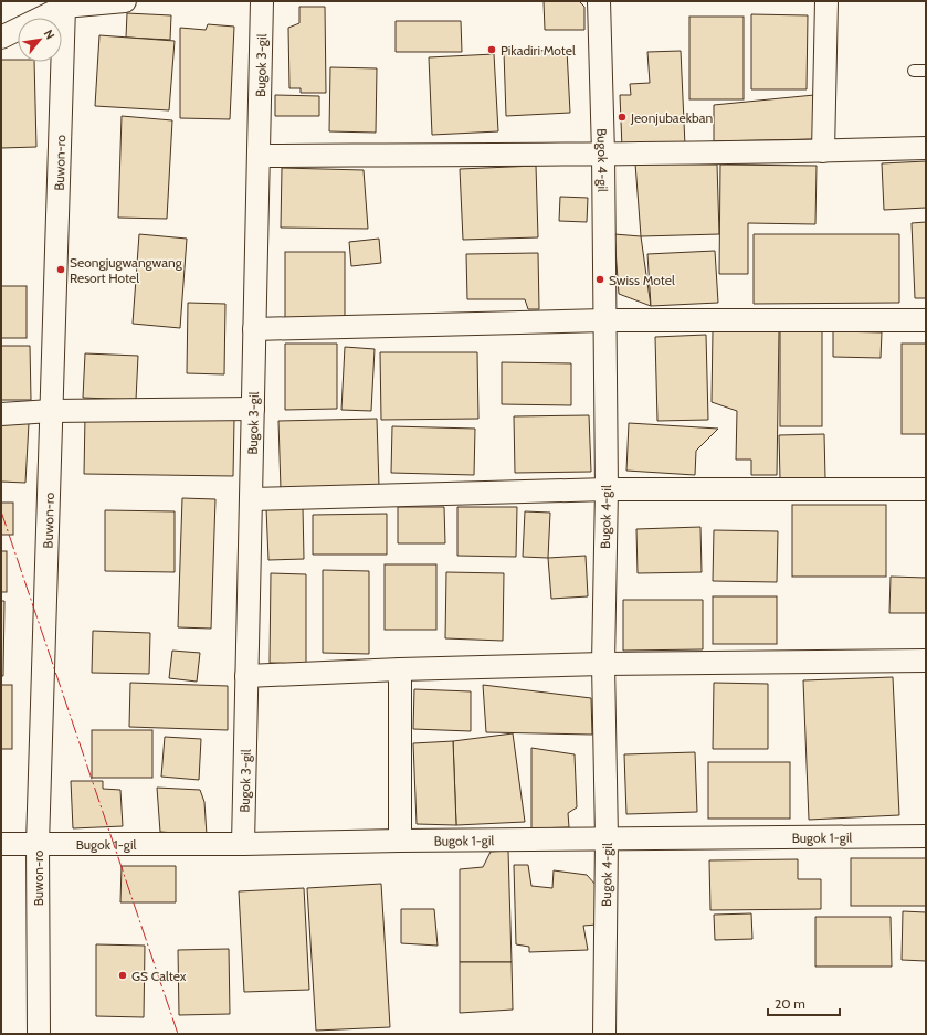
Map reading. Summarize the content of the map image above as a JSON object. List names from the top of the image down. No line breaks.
{"streets":{"street":["Bugok 3-gil","Bugok 4-gil","Buwon-ro","Bugok 1-gil"]},"crossings":[["Bugok 3-gil","Bugok 1-gil"],["Bugok 4-gil","Bugok 1-gil"],["Buwon-ro","Bugok 1-gil"]],"places":["Pikadiri Motel","Jeonjubaekban","Seongjugwangwang Resort Hotel","Swiss Motel","GS Caltex"],"scale_bar":"20 m","north":"top right"}
